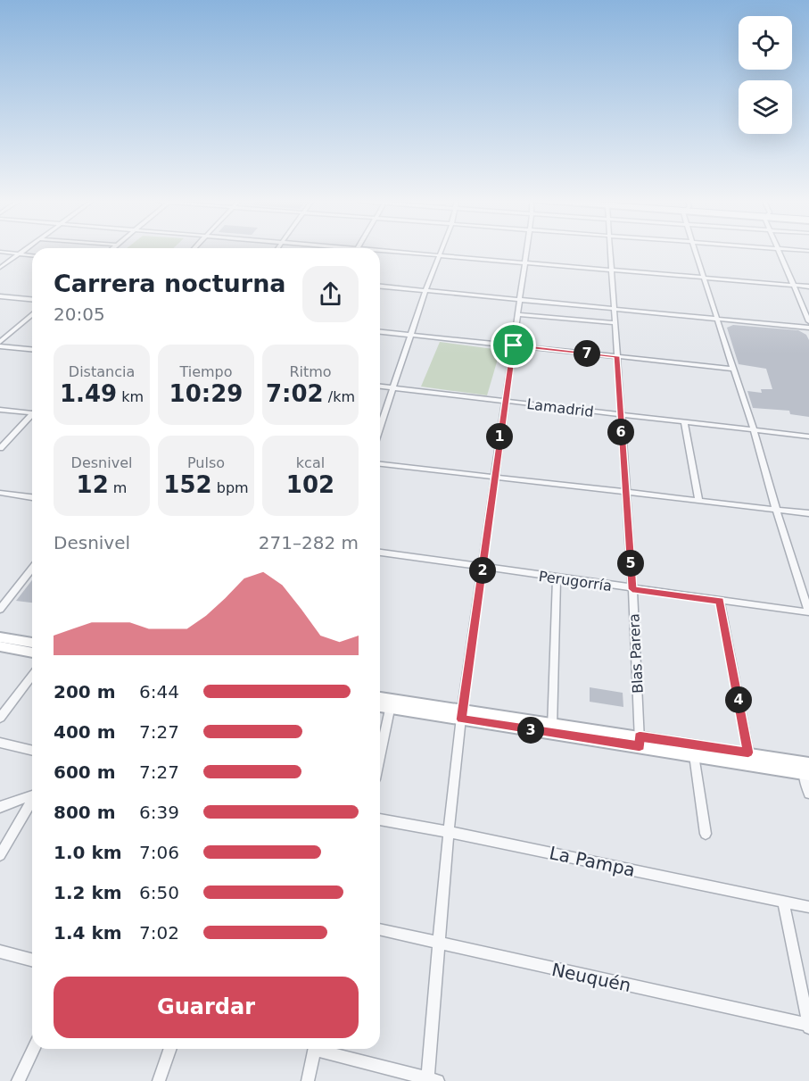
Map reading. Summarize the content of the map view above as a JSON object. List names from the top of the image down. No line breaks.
{"streets":{"street":["Lamadrid","Perugorría","Blas Parera","La Pampa","Neuquén"]},"crossings":[["Lamadrid","Blas Parera"],["Perugorría","Blas Parera"]],"page":{"heading":["Carrera nocturna","20:05"],"stats":[["Distancia","1.49 km"],["Tiempo","10:29"],["Ritmo","7:02 /km"],["Desnivel","12 m"],["Pulso","152 bpm"],["kcal","102"]],"pins":["7","6","1","5","2","4","3"],"chart":["Desnivel","271–282 m"],"list":[{"name":"200 m","note":"6:44"},{"name":"400 m","note":"7:27"},{"name":"600 m","note":"7:27"},{"name":"800 m","note":"6:39"},{"name":"1.0 km","note":"7:06"},{"name":"1.2 km","note":"6:50"},{"name":"1.4 km","note":"7:02"}],"buttons":"Guardar"}}
